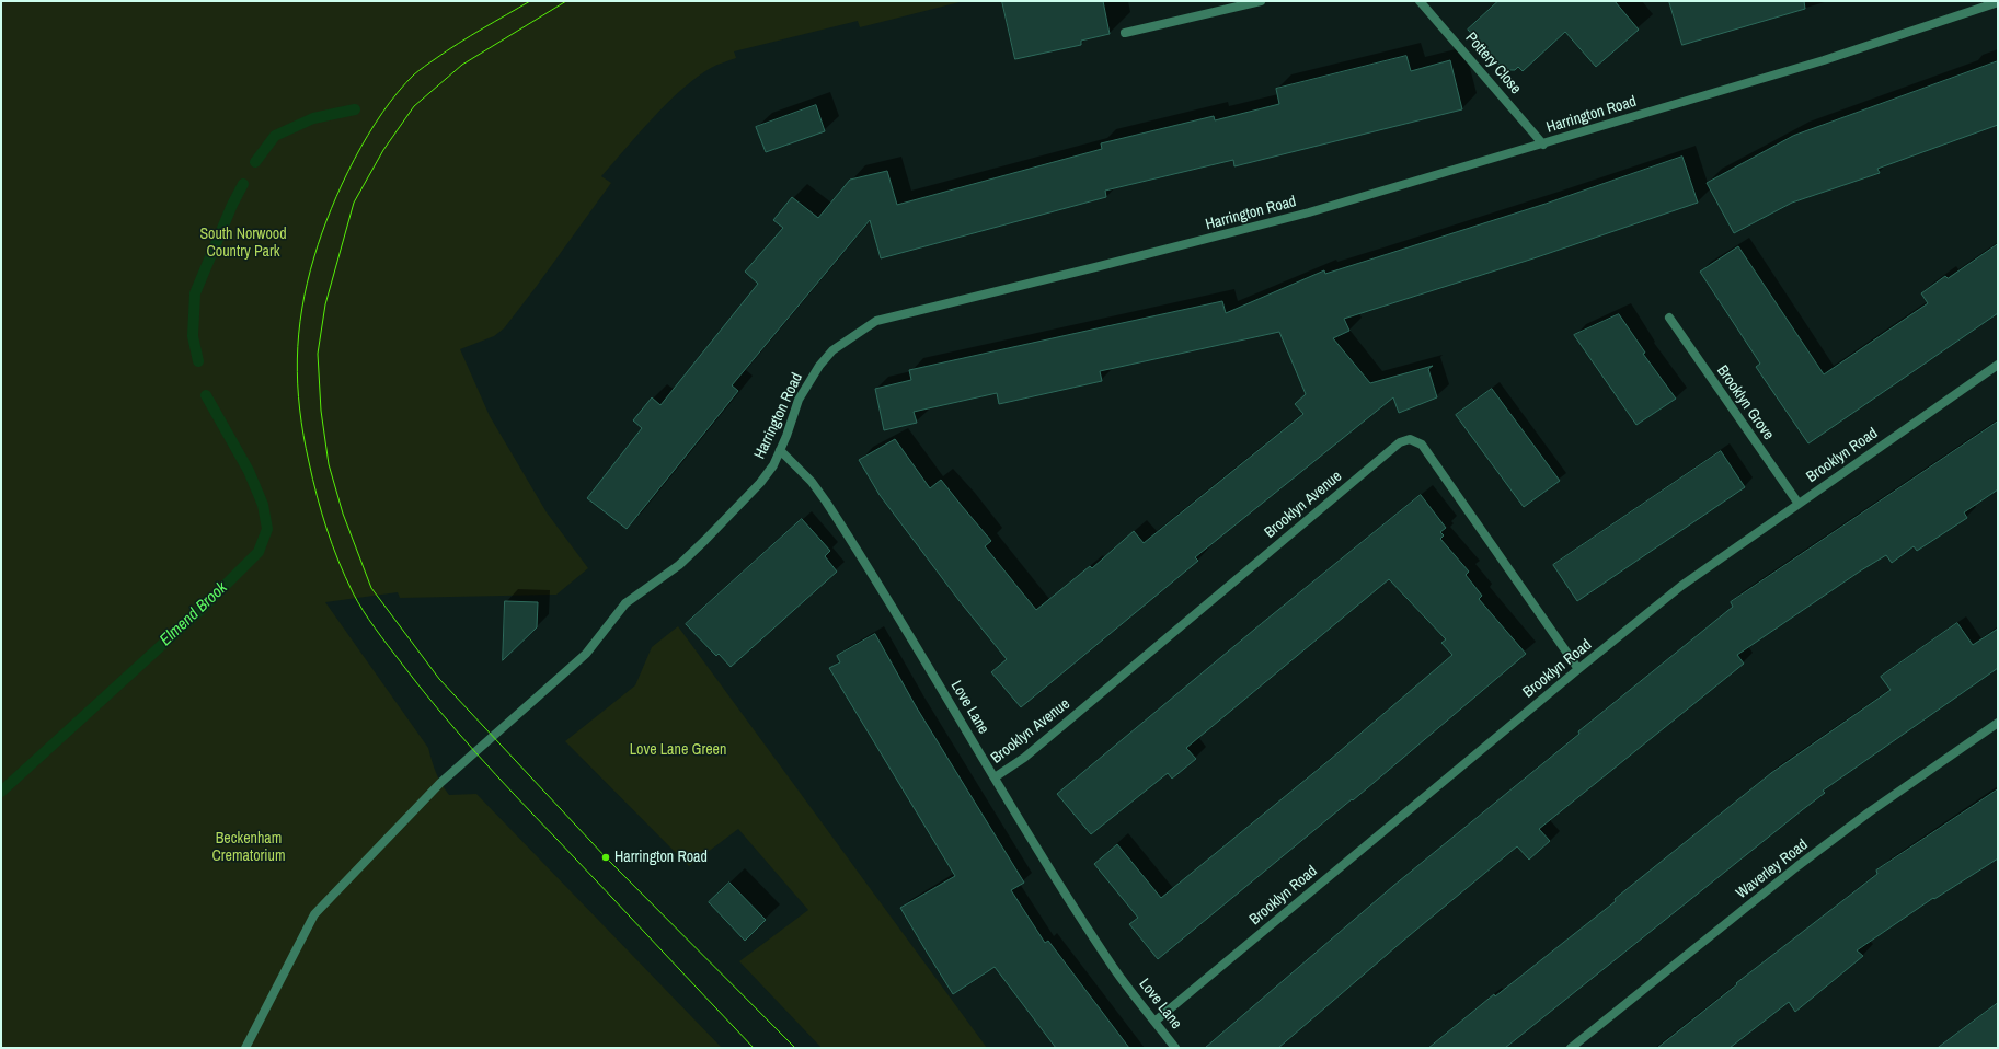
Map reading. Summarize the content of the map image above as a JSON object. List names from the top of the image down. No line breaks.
{"streets":{"street":["Pottery Close","Harrington Road","Brooklyn Grove","Brooklyn Road","Brooklyn Avenue","Love Lane","Waverley Road"]},"crossings":[["Pottery Close","Harrington Road"],["Harrington Road","Love Lane"],["Brooklyn Grove","Brooklyn Road"],["Brooklyn Road","Brooklyn Avenue"],["Brooklyn Road","Love Lane"],["Brooklyn Avenue","Love Lane"]],"water":["Elmend Brook"],"parks":["South Norwood Country Park","Love Lane Green","Beckenham Crematorium"],"places":["Harrington Road"]}
